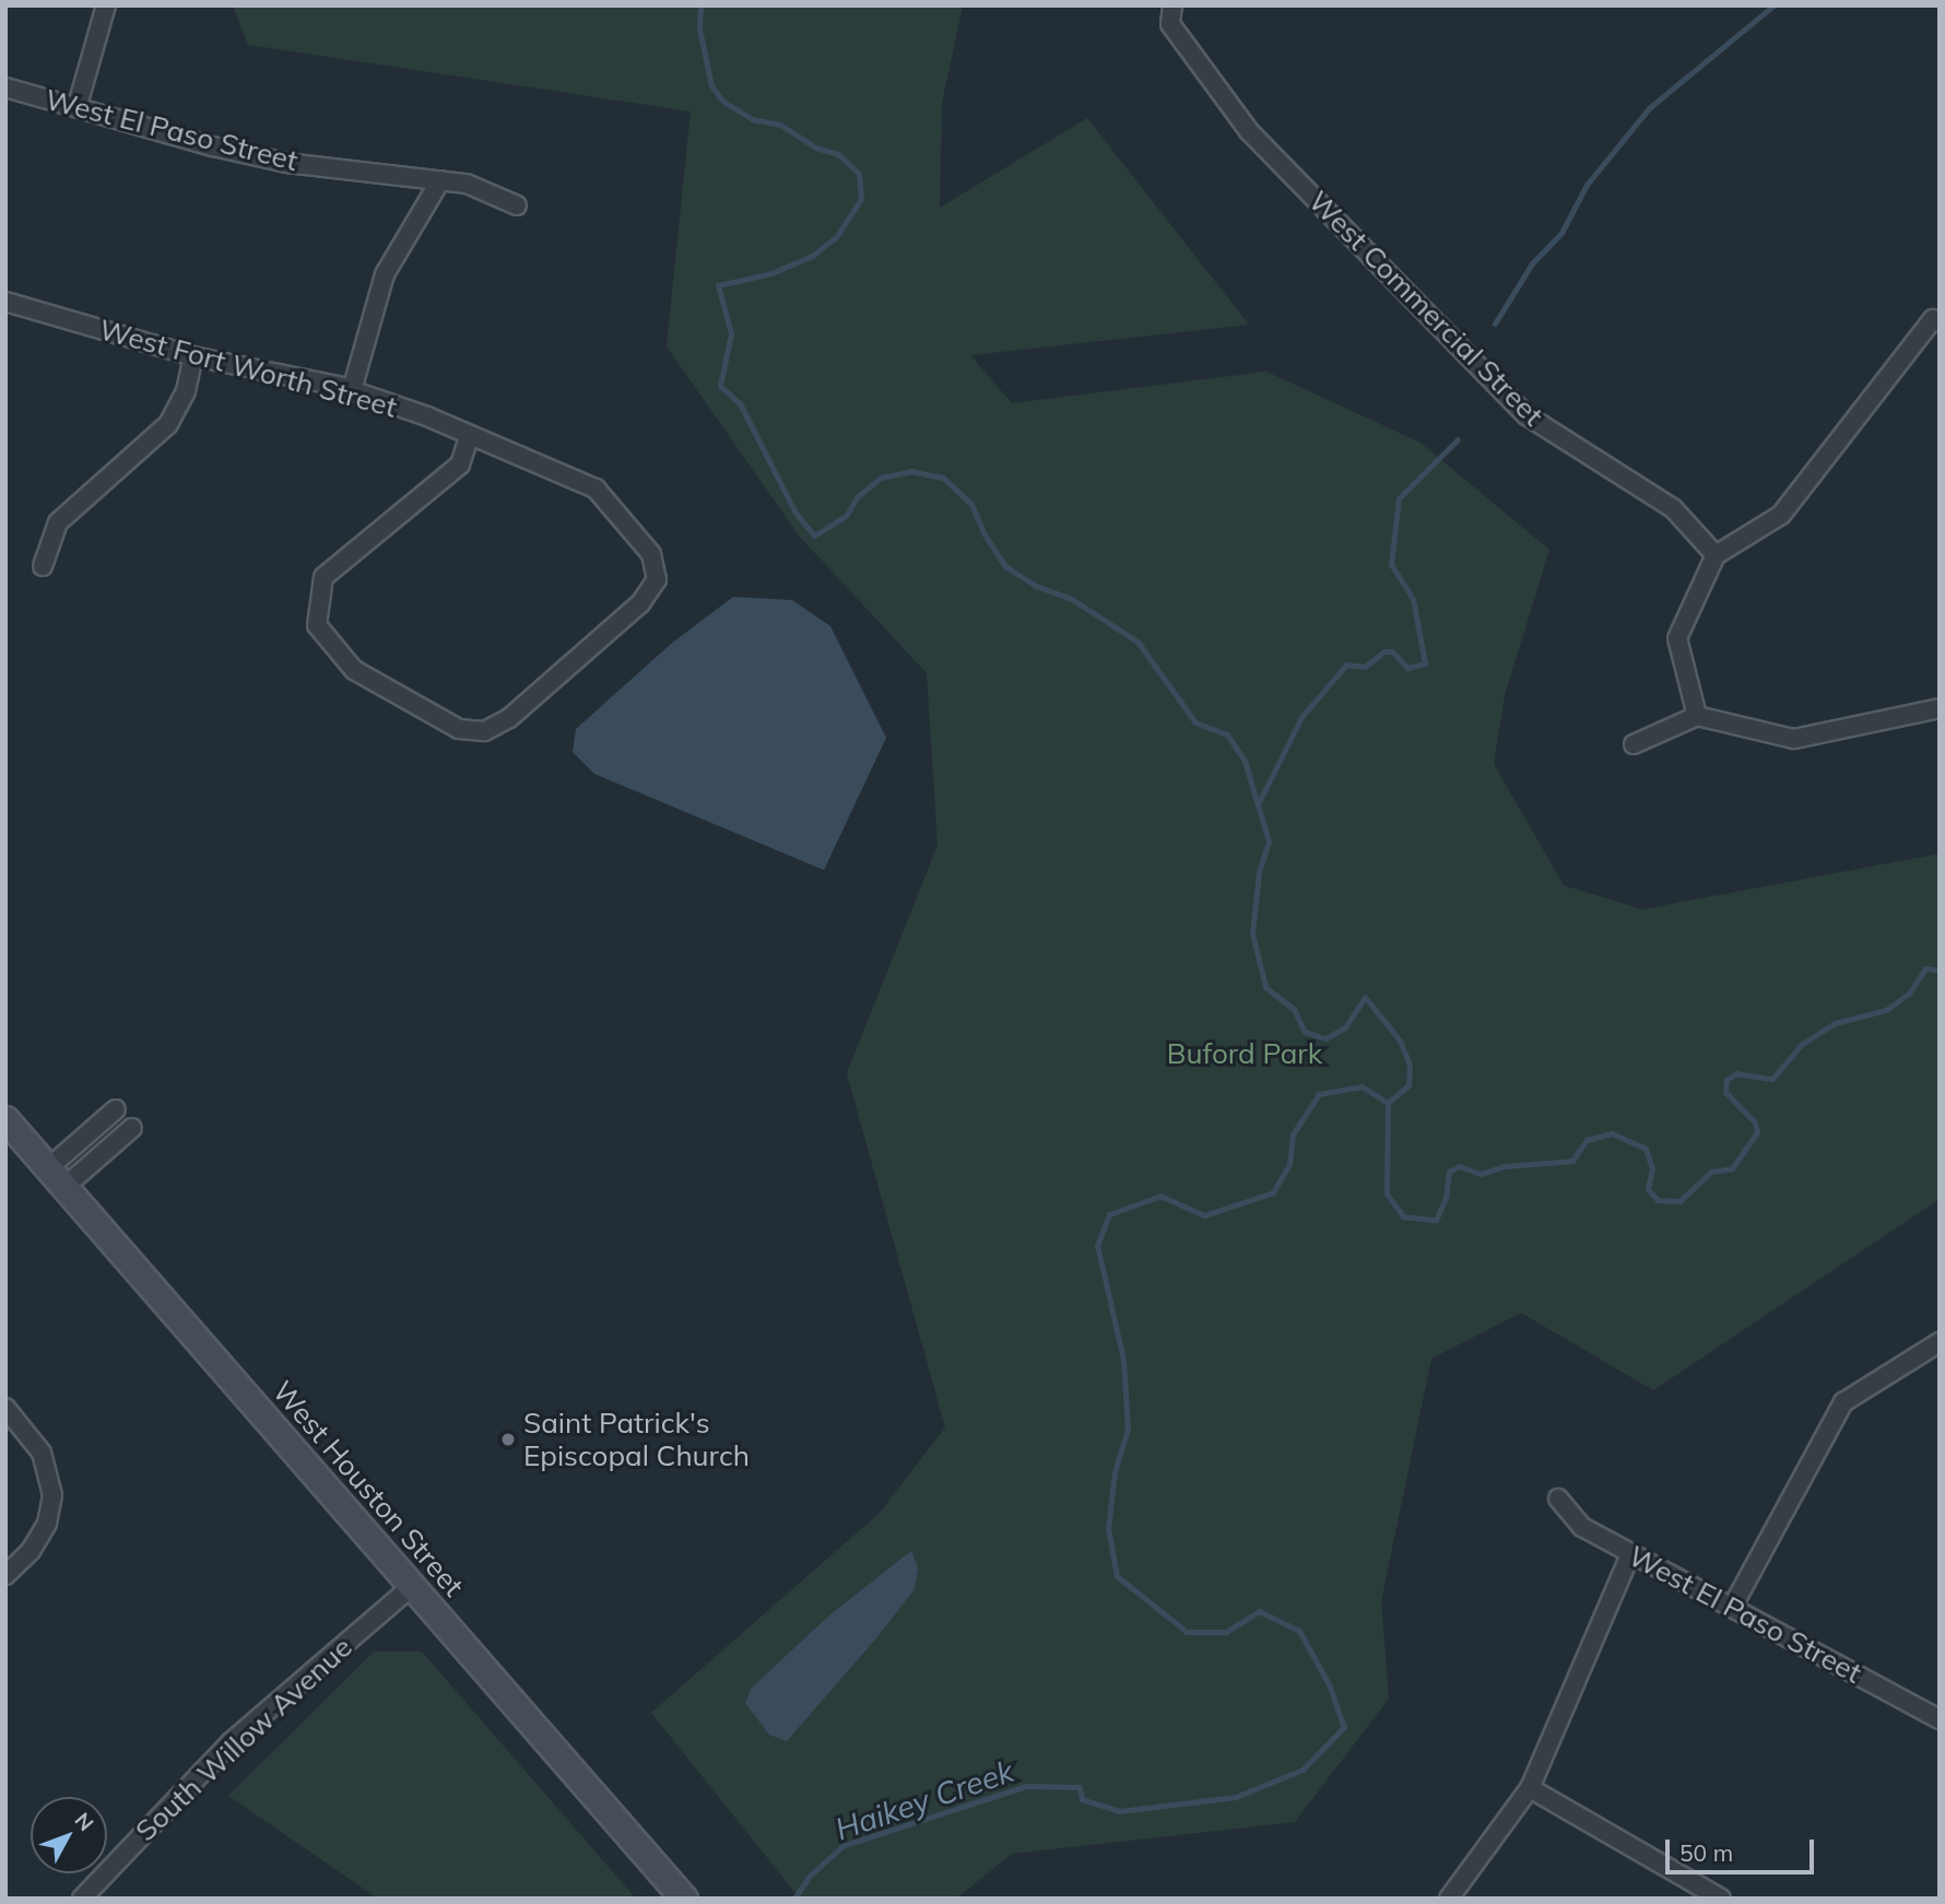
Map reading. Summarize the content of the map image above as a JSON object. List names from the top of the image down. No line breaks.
{"streets":{"main road":["West Houston Street"],"street":["West El Paso Street","West Commercial Street","West Fort Worth Street","South Willow Avenue"]},"crossings":[["West Houston Street","South Willow Avenue"]],"water":["Haikey Creek"],"parks":["Buford Park"],"places":["Saint Patrick's Episcopal Church"],"scale_bar":"50 m","north":"top right"}
